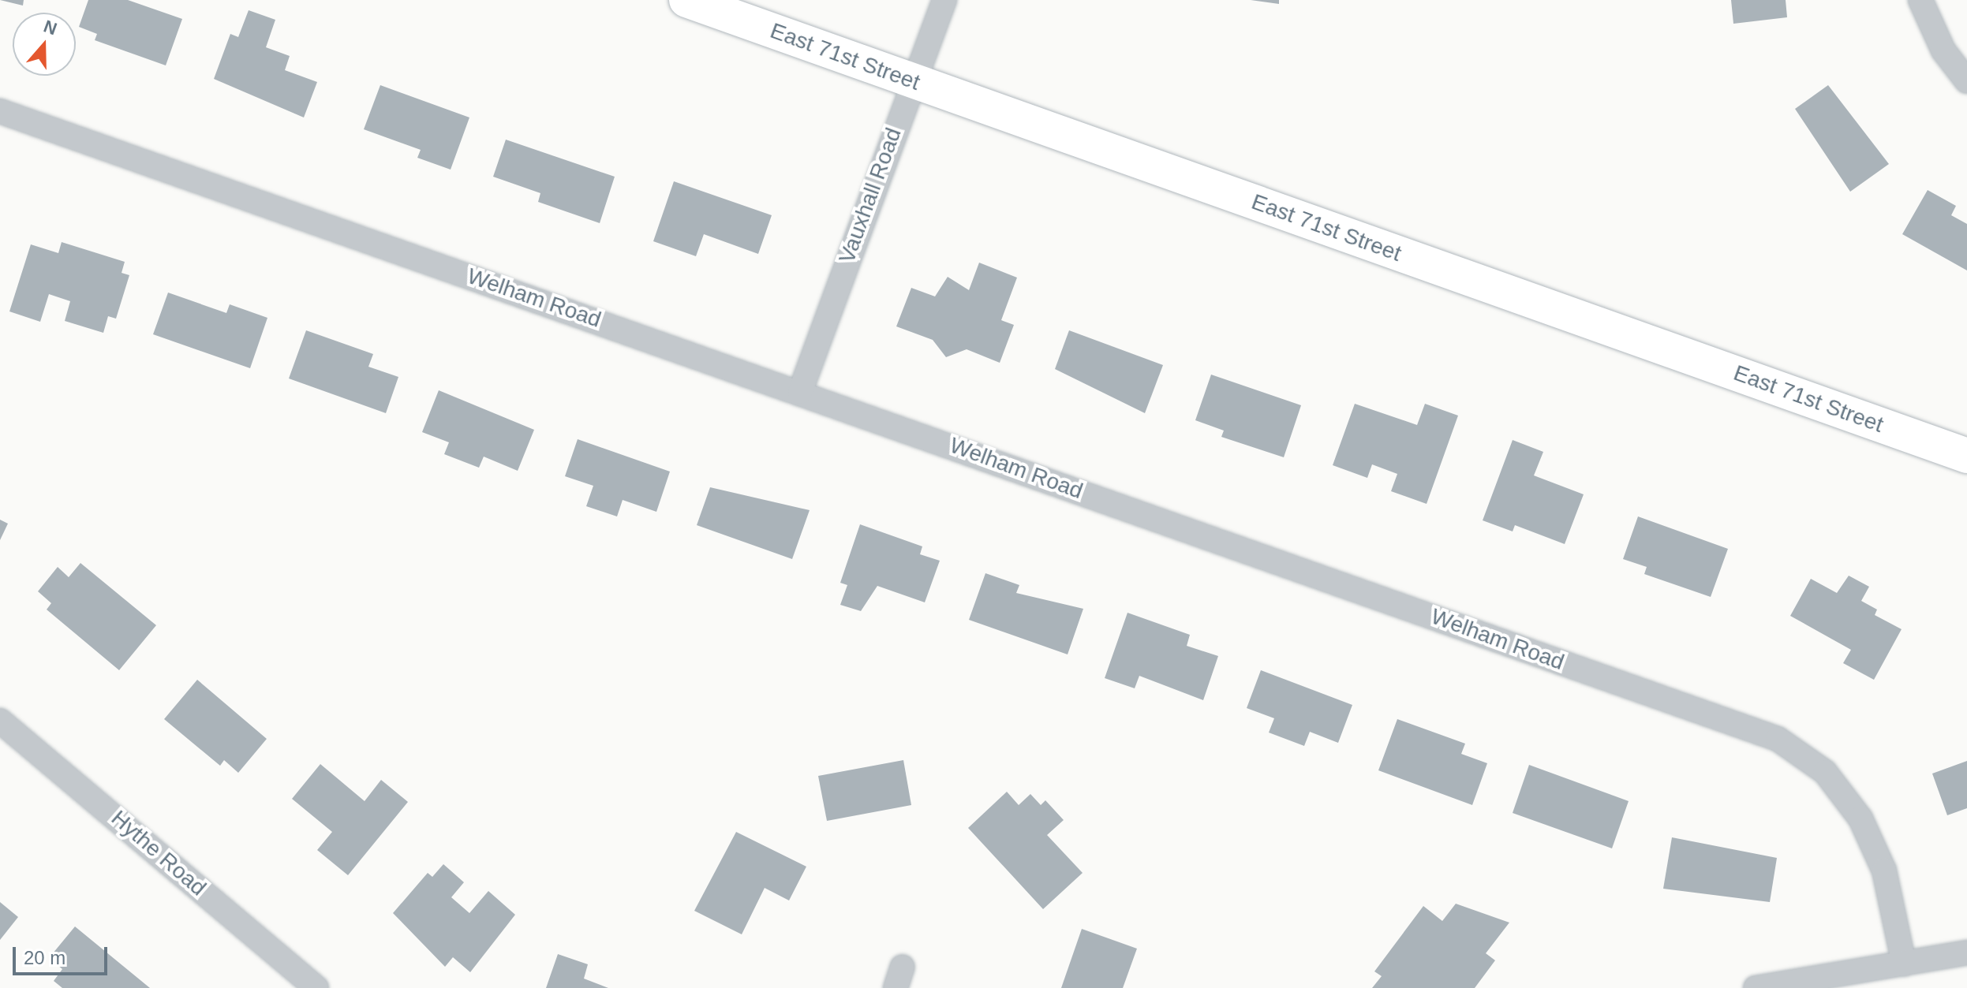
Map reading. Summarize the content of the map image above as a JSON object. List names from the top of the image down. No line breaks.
{"streets":{"main road":["East 71st Street"],"street":["Vauxhall Road","Welham Road","Hythe Road"]},"crossings":[["East 71st Street","Vauxhall Road"],["Vauxhall Road","Welham Road"]],"scale_bar":"20 m","north":"top"}
